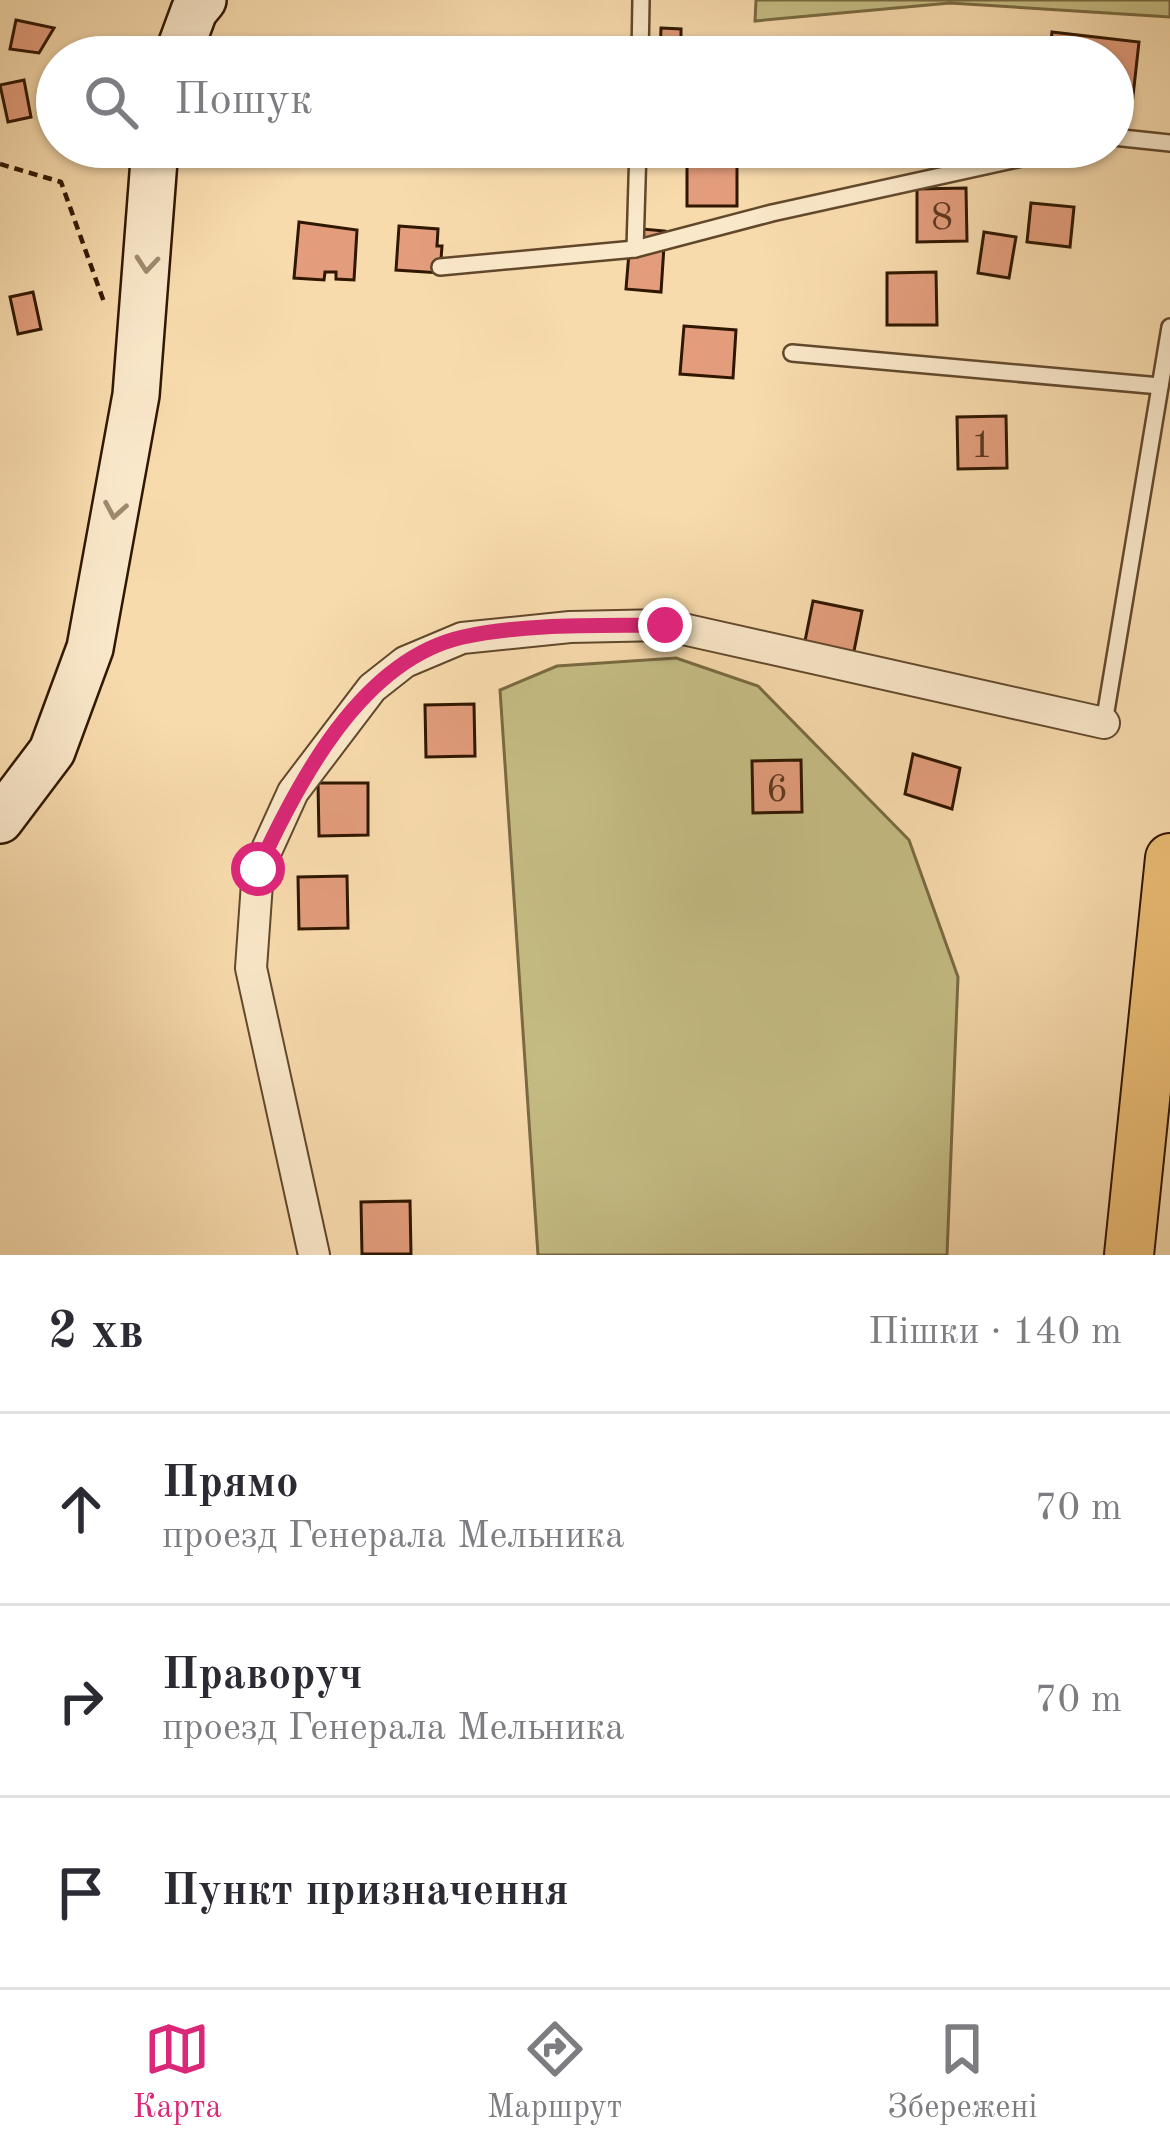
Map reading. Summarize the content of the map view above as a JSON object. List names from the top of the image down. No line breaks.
{"house_numbers":["8","1","6"],"page":{"search":"Пошук","heading":["2 хв","Пішки · 140 m"],"list":[["Прямо","проезд Генерала Мельника","70 m"],["Праворуч","проезд Генерала Мельника","70 m"],"Пункт призначення"],"nav":["Карта","Маршрут","Збережені"]}}
